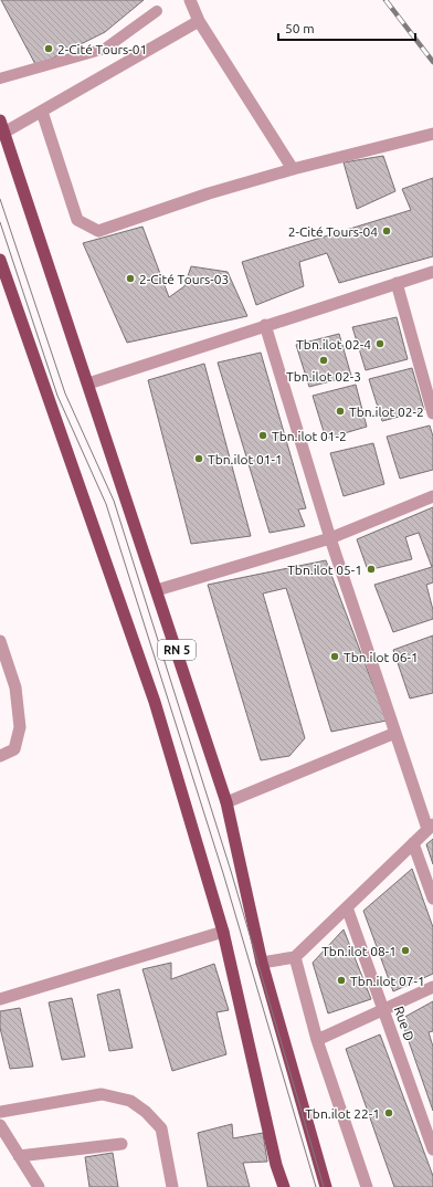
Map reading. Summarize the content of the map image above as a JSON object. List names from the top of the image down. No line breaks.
{"streets":{"main road":["RN 5"],"street":["Rue D"]},"places":["2-Cité Tours-01","2-Cité Tours-04","2-Cité Tours-03","Tbn.ilot 02-4","Tbn.ilot 02-3","Tbn.ilot 02-2","Tbn.ilot 01-2","Tbn.ilot 01-1","Tbn.ilot 05-1","Tbn.ilot 06-1","Tbn.ilot 08-1","Tbn.ilot 07-1","Tbn.ilot 22-1"],"scale_bar":"50 m"}
